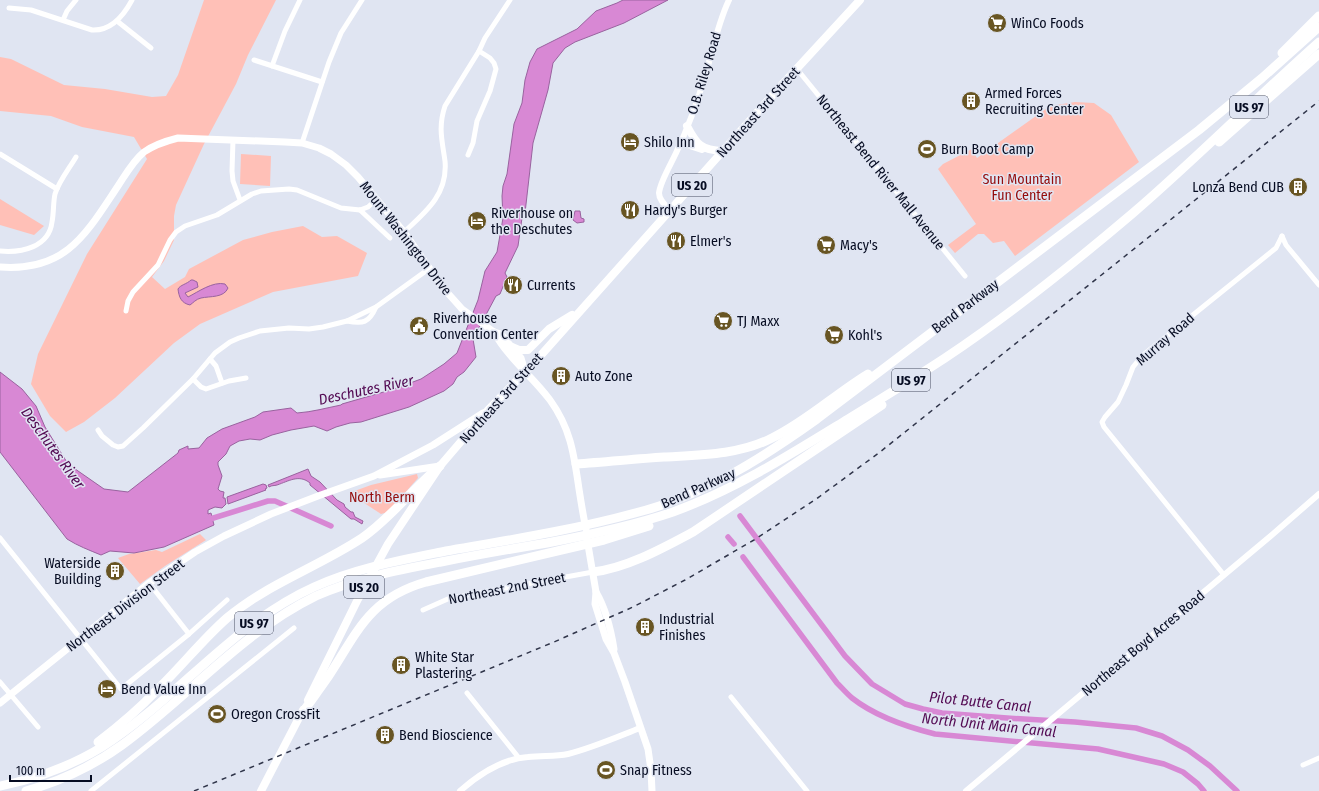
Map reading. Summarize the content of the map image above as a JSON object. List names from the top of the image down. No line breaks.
{"streets":{"highway":["US 97","Bend Parkway"],"main road":["Northeast 3rd Street","US 20","Mount Washington Drive","Northeast Division Street"],"street":["O.B. Riley Road","Northeast Bend River Mall Avenue","Murray Road","Northeast 2nd Street","Northeast Boyd Acres Road"]},"crossings":[["O.B. Riley Road","Northeast 3rd Street"],["Northeast 3rd Street","Northeast Bend River Mall Avenue"],["Northeast 3rd Street","Mount Washington Drive"],["Murray Road","Northeast Boyd Acres Road"]],"water":["Deschutes River","Pilot Butte Canal","North Unit Main Canal"],"parks":["Sun Mountain Fun Center","North Berm"],"places":{"supermarket":["WinCo Foods","Macy's","TJ Maxx","Kohl's"],"building":["Armed Forces Recruiting Center","Lonza Bend CUB","Auto Zone","Waterside Building","Industrial Finishes","White Star Plastering","Bend Bioscience"],"hotel":["Shilo Inn","Riverhouse on the Deschutes","Bend Value Inn"],"sports":["Burn Boot Camp","Oregon CrossFit","Snap Fitness"],"restaurant":["Hardy's Burger","Elmer's","Currents"],"public building":["Riverhouse Convention Center"]},"scale_bar":"100 m"}
